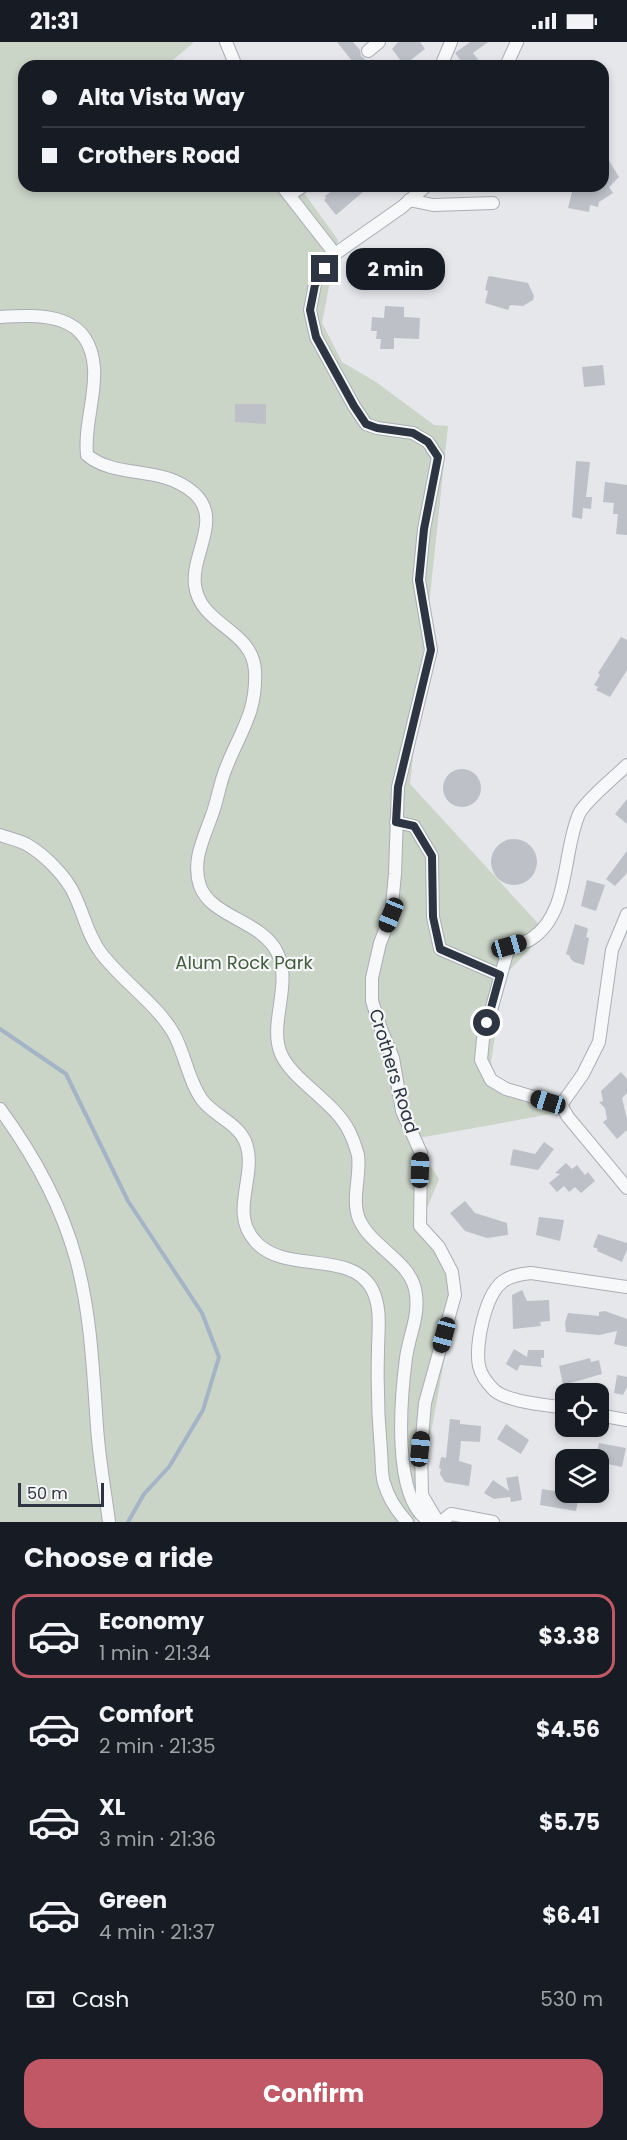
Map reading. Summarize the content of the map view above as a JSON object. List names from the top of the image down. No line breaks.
{"streets":{"street":["Crothers Road"]},"parks":["Alum Rock Park"],"scale_bar":"50 m","page":{"status":"21:31","banner":["Alta Vista Way","Crothers Road"],"bubble":"2 min","scale":"50 m","heading":"Choose a ride","list":[{"name":"Economy","note":"1 min · 21:34","value":"$3.38"},{"name":"Comfort","note":"2 min · 21:35","value":"$4.56"},{"name":"XL","note":"3 min · 21:36","value":"$5.75"},{"name":"Green","note":"4 min · 21:37","value":"$6.41"}],"pay":["Cash","530 m"],"buttons":"Confirm"}}
